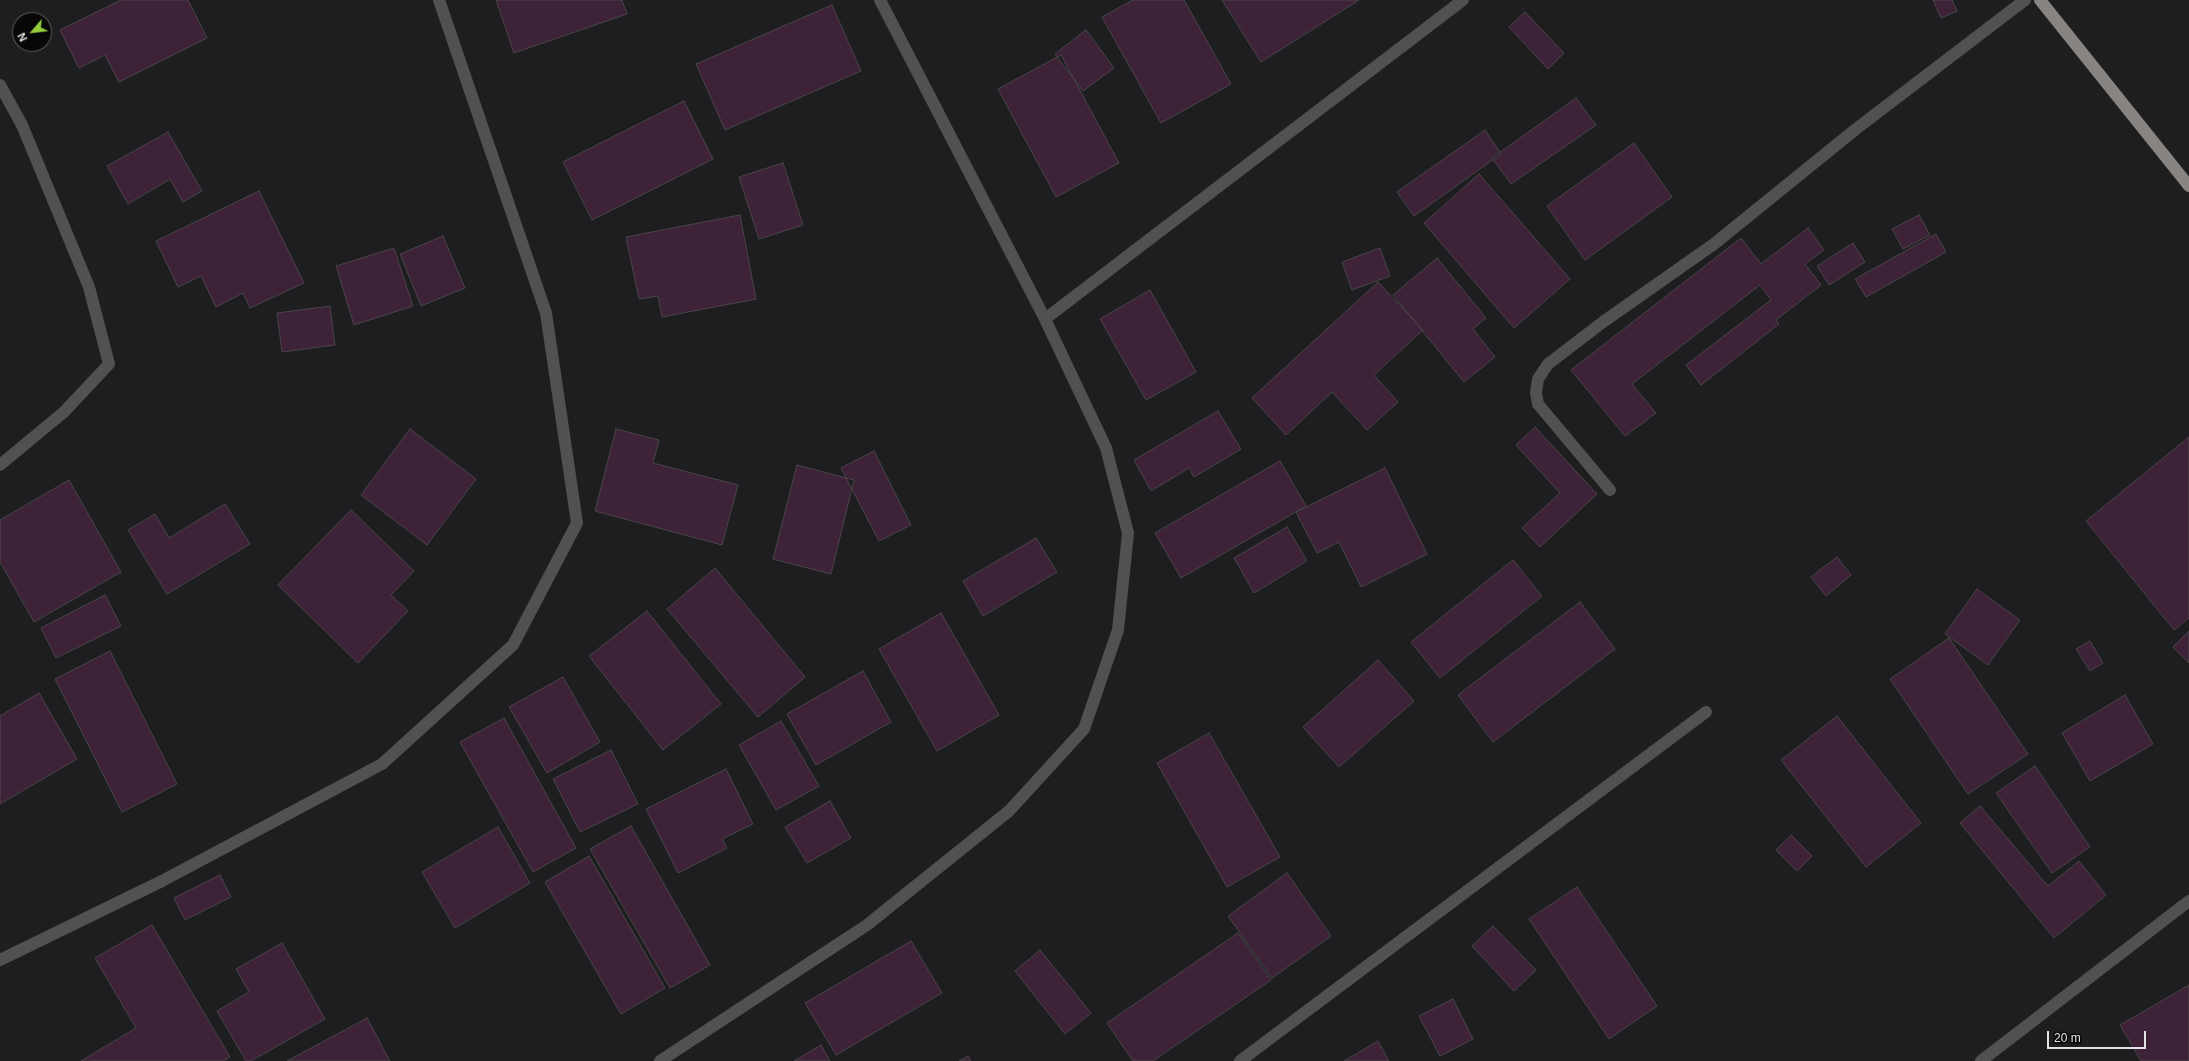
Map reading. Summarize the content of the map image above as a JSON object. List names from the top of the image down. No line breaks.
{"scale_bar":"20 m","north":"bottom left"}
